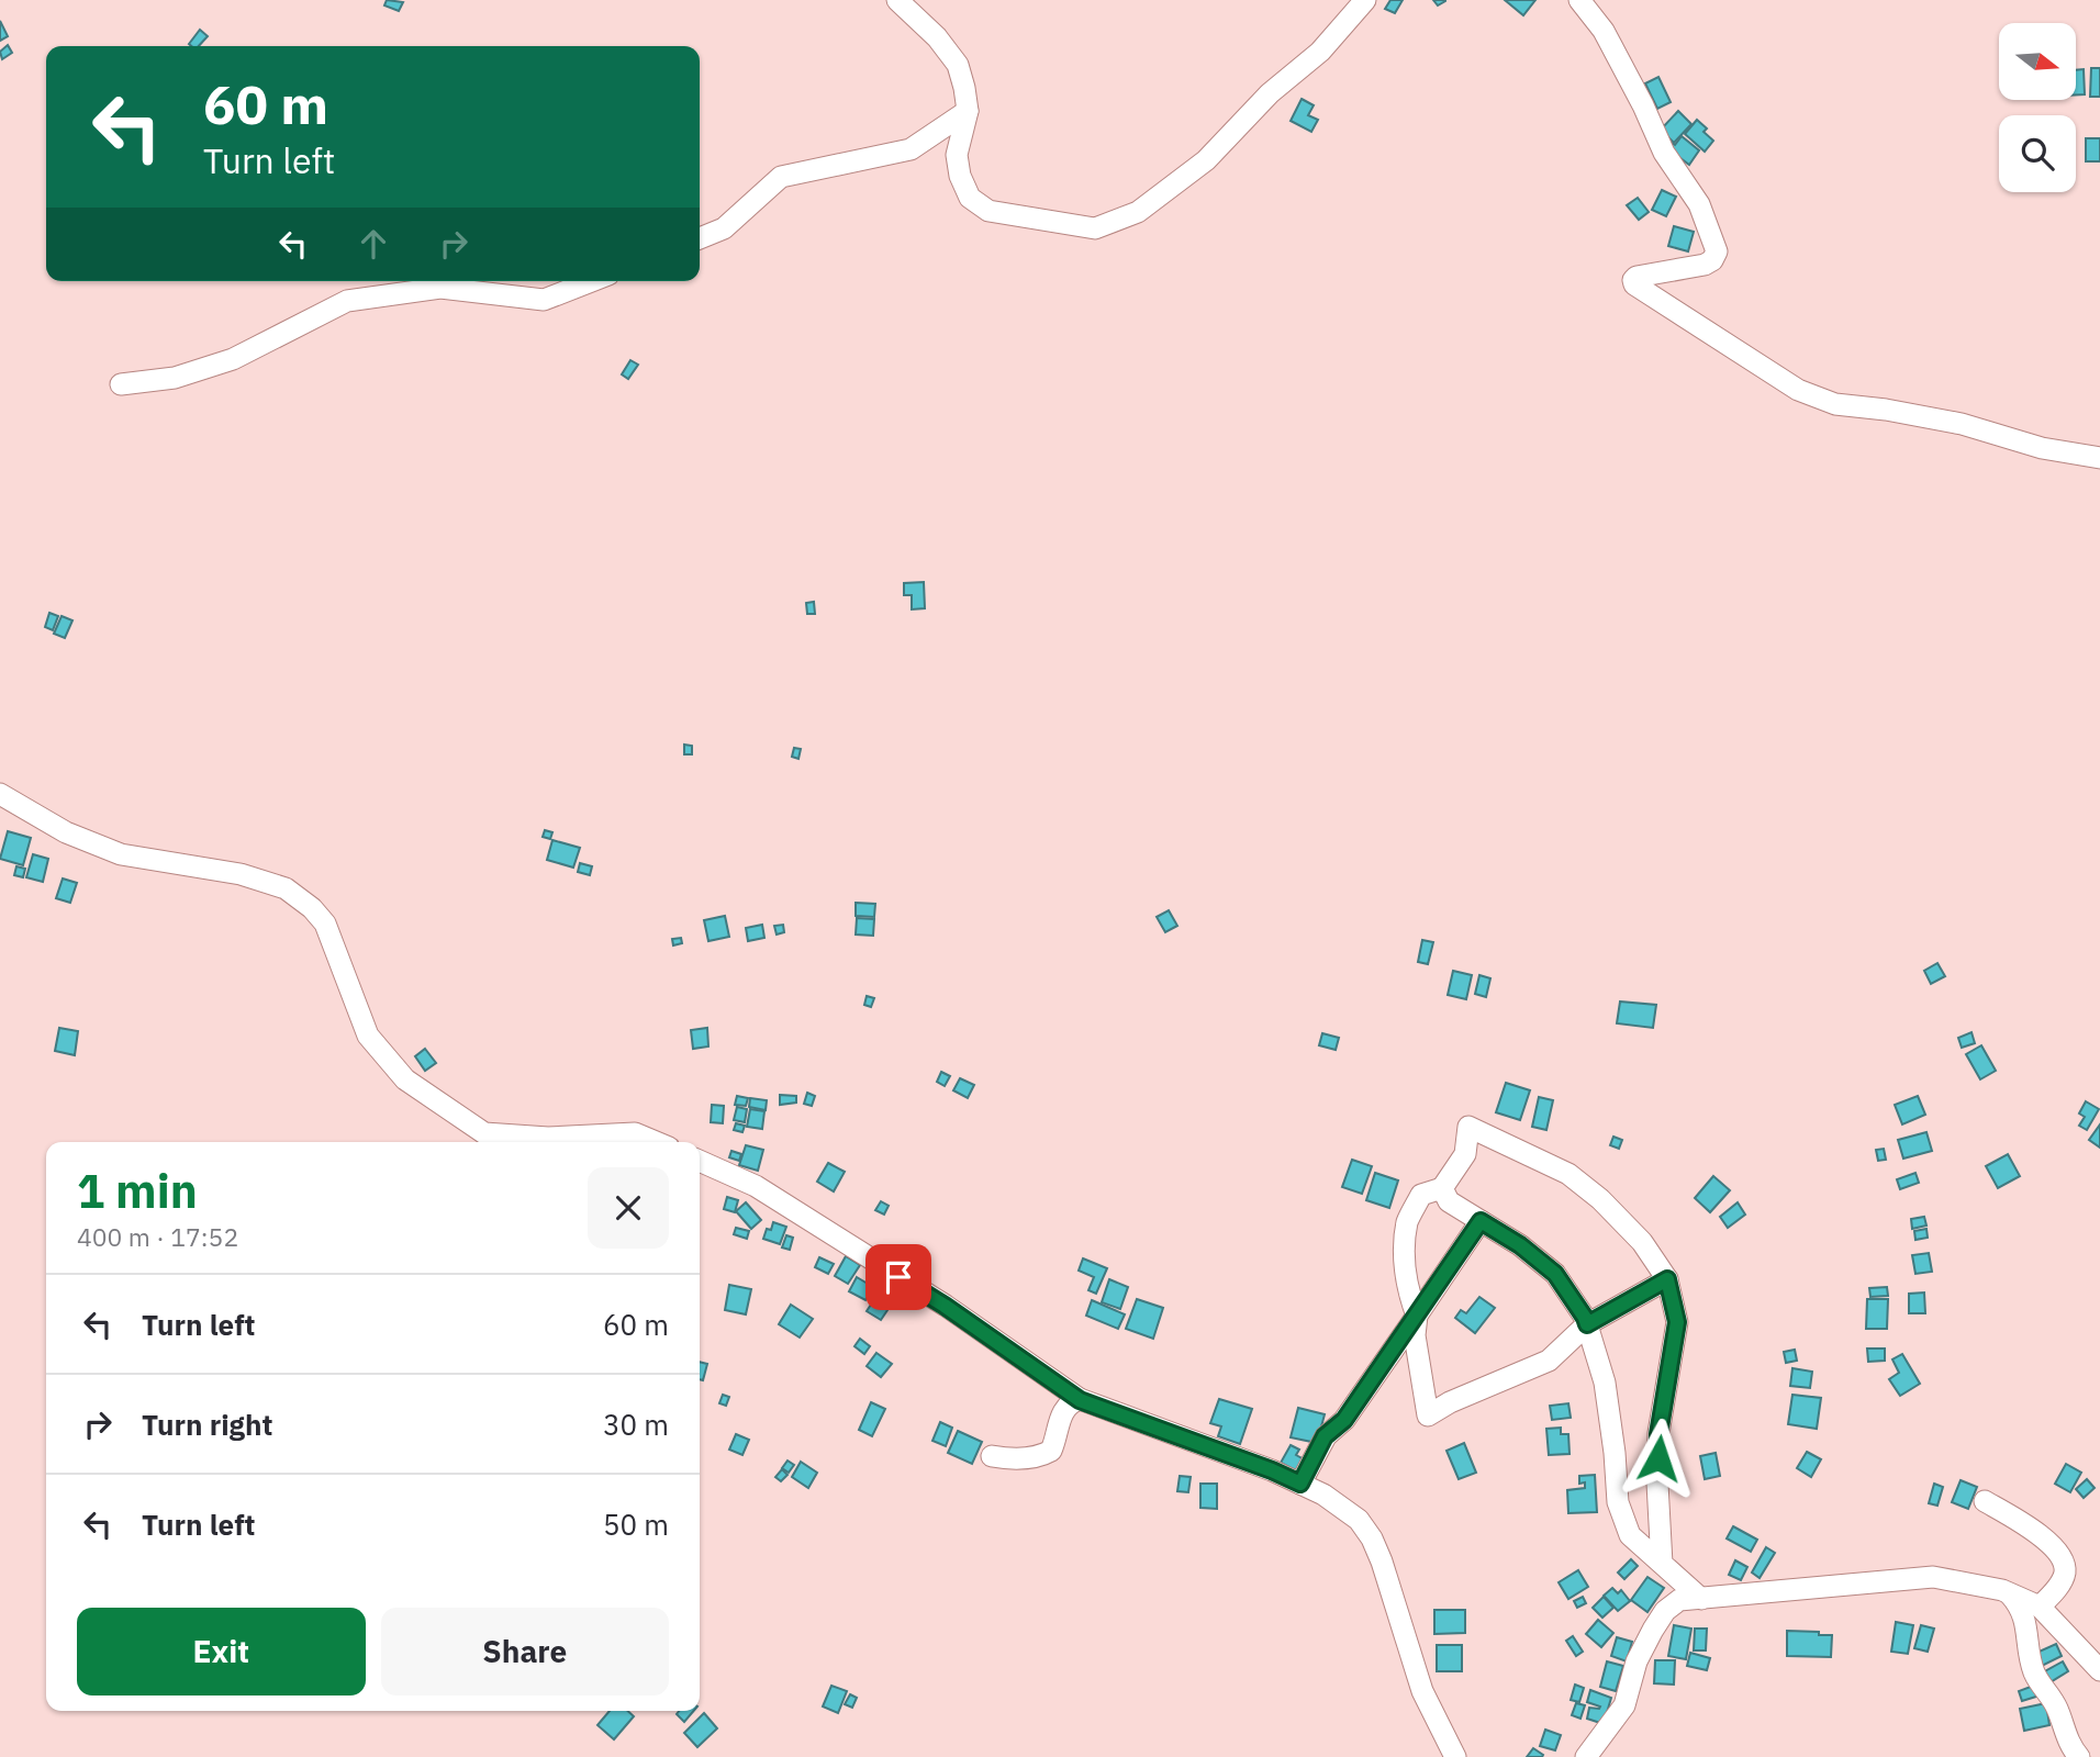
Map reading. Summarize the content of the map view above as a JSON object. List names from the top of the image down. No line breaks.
{"north":"right","page":{"turn":["60 m","Turn left"],"heading":["1 min","400 m · 17:52"],"list":[{"name":"Turn left","value":"60 m"},{"name":"Turn right","value":"30 m"},{"name":"Turn left","value":"50 m"}],"buttons":["Exit","Share"]}}
